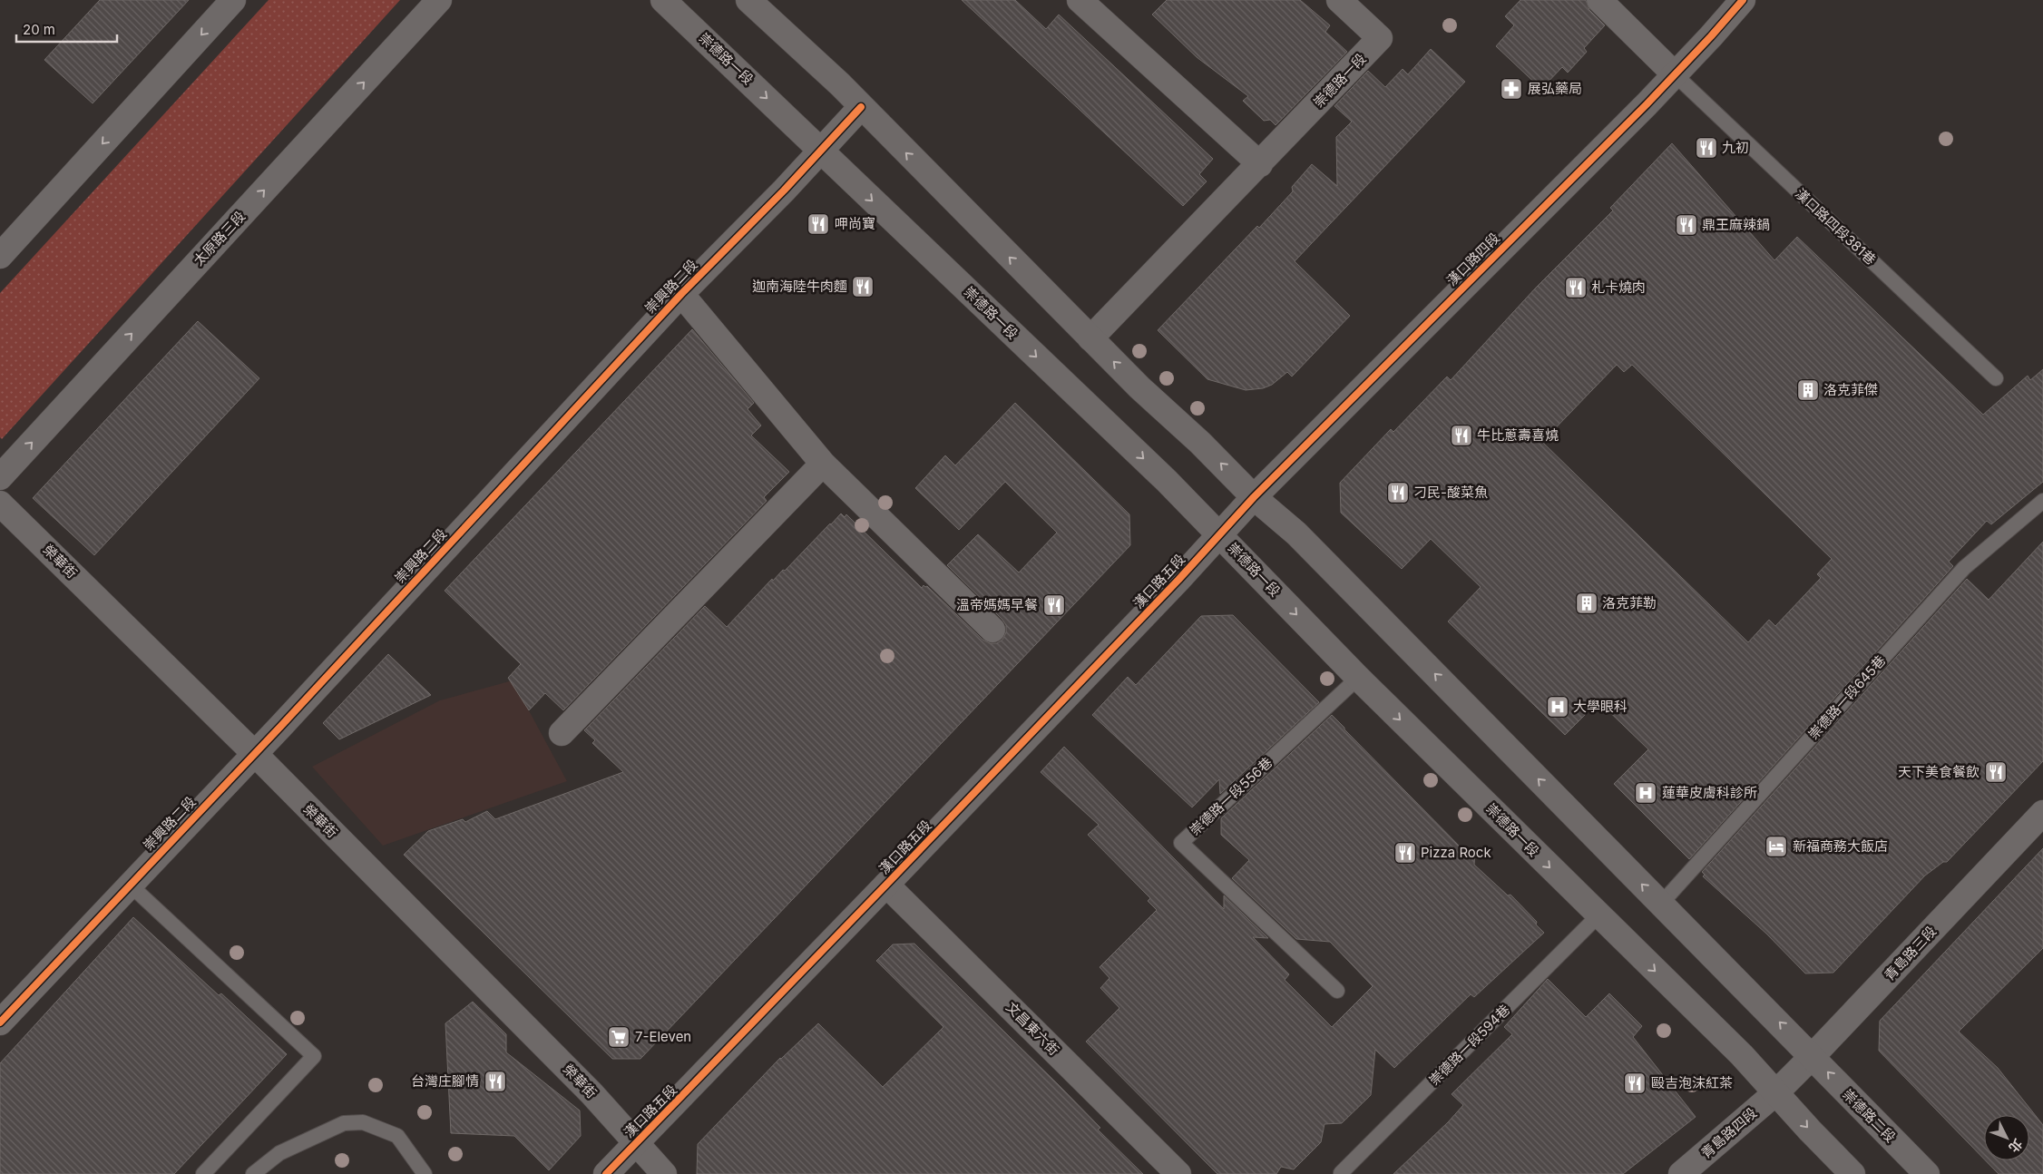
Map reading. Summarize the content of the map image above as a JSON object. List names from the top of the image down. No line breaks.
{"streets":{"street":["崇德路一段","太原路三段","漢口路四段","崇興路二段","榮華街","漢口路五段","青島路三段","文昌東六街","崇德路二段","青島路四段"],"lane":["漢口路四段381巷","崇德路一段645巷","崇德路一段556巷","崇德路一段594巷"]},"crossings":[["崇德路一段","漢口路四段"],["崇德路一段","崇興路二段"],["崇德路一段","漢口路五段"],["崇德路一段","崇德路一段556巷"],["崇德路一段","青島路三段"],["崇德路一段","崇德路一段594巷"],["崇德路一段","青島路四段"],["漢口路四段381巷","漢口路四段"],["漢口路四段","漢口路五段"],["崇興路二段","榮華街"],["榮華街","漢口路五段"],["漢口路五段","文昌東六街"],["青島路三段","崇德路二段"],["青島路三段","青島路四段"]],"places":{"pharmacy":["展弘藥局"],"restaurant":["九初","呷尚寶","鼎王麻辣鍋","迦南海陸牛肉麵","札卡燒肉","牛比蔥壽喜燒","刁民-酸菜魚","溫帝媽媽早餐","天下美食餐飲","Pizza Rock","台灣庄腳情","毆吉泡沫紅茶"],"building":["洛克菲傑","洛克菲勒"],"hospital":["大學眼科","蓮華皮膚科診所"],"hotel":["新福商務大飯店"],"supermarket":["7-Eleven"]},"scale_bar":"20 m","north":"bottom right"}
